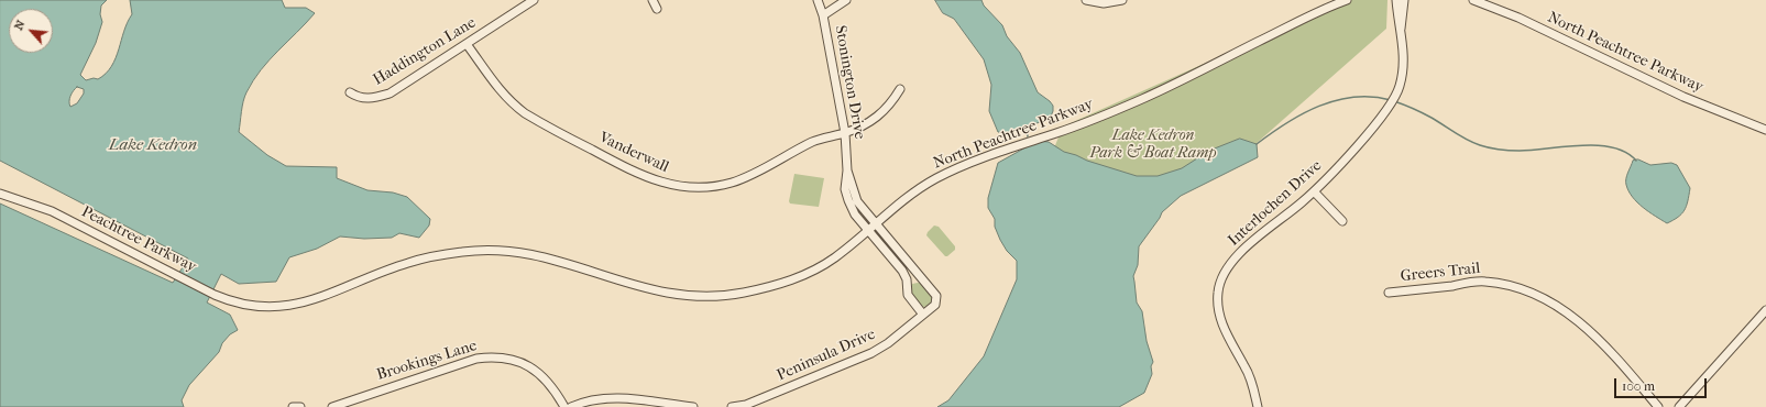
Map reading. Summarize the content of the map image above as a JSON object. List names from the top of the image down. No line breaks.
{"streets":{"street":["Haddington Lane","North Peachtree Parkway","Stonington Drive","Vanderwall","Interlochen Drive","Peachtree Parkway","Greers Trail","Peninsula Drive","Brookings Lane"]},"crossings":[["Haddington Lane","Vanderwall"],["North Peachtree Parkway","Stonington Drive"],["North Peachtree Parkway","Peachtree Parkway"],["North Peachtree Parkway","Peninsula Drive"],["Stonington Drive","Vanderwall"],["Stonington Drive","Peninsula Drive"]],"water":["Lake Kedron"],"parks":["Lake Kedron Park & Boat Ramp"],"scale_bar":"100 m","north":"top left"}
